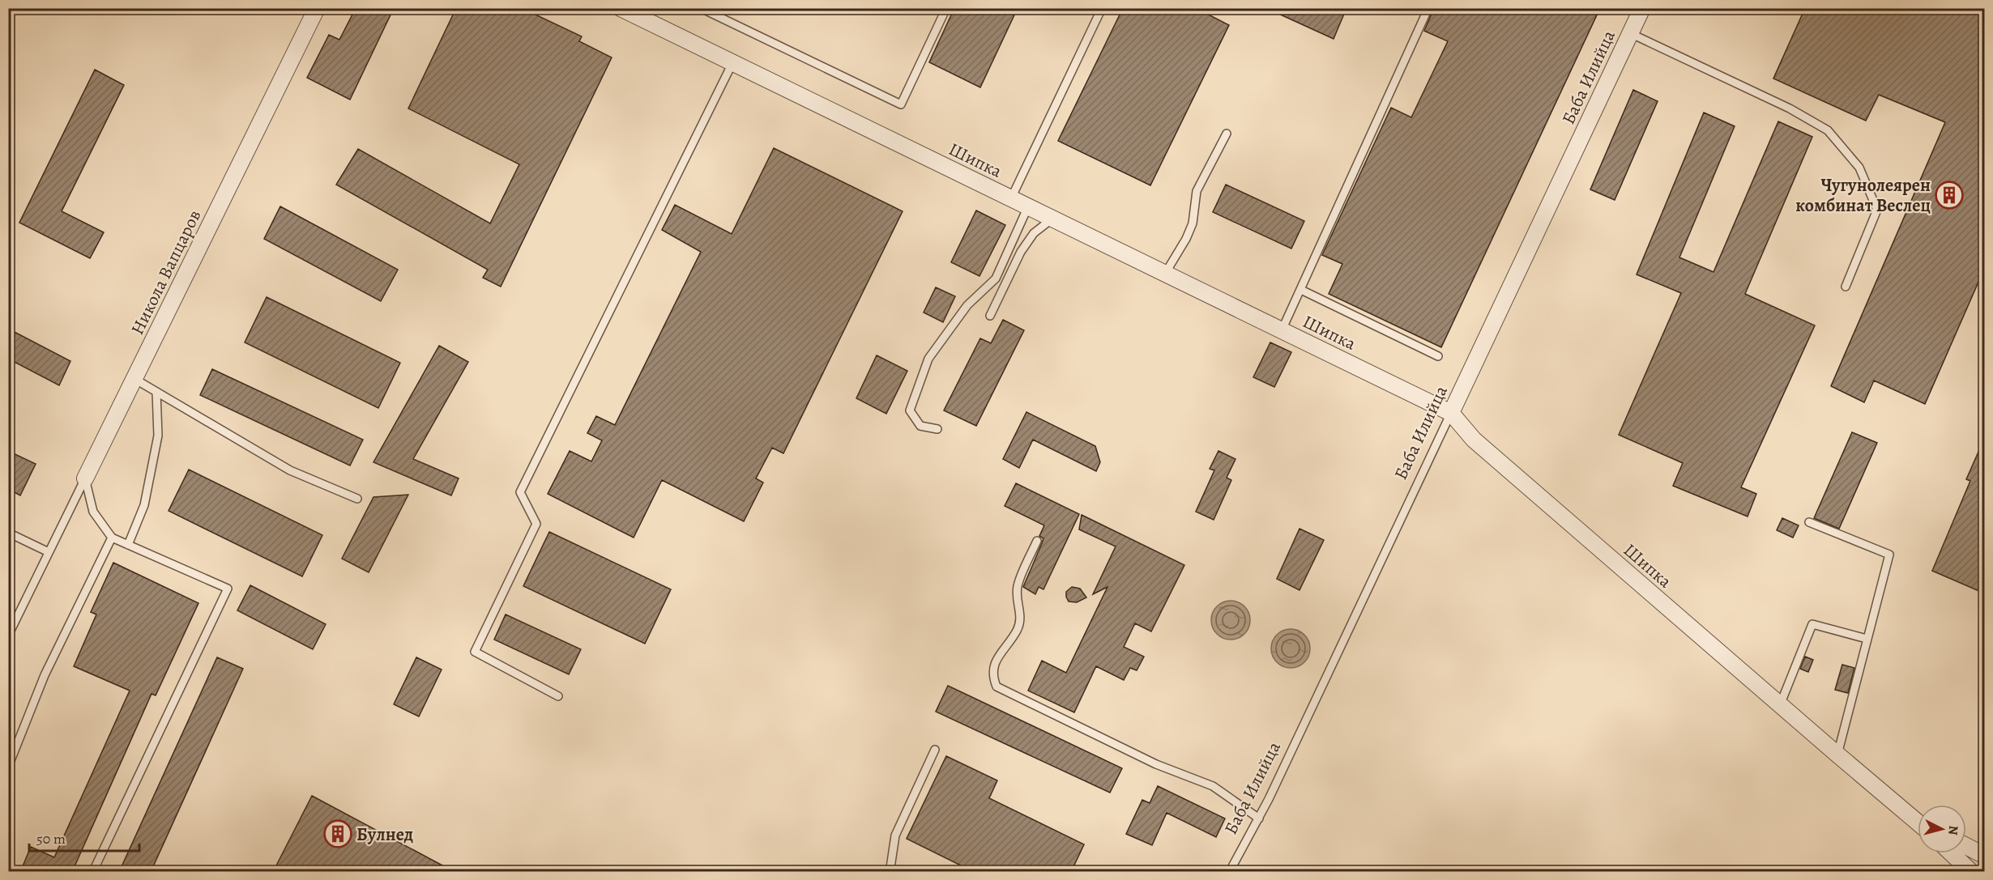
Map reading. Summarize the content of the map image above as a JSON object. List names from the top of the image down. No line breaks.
{"streets":{"street":["Баба Илийца","Шипка","Никола Вапцаров"]},"crossings":[["Баба Илийца","Шипка"]],"places":{"building":["Чугунолеярен комбинат Веслец","Булнед"]},"scale_bar":"50 m","north":"right"}
